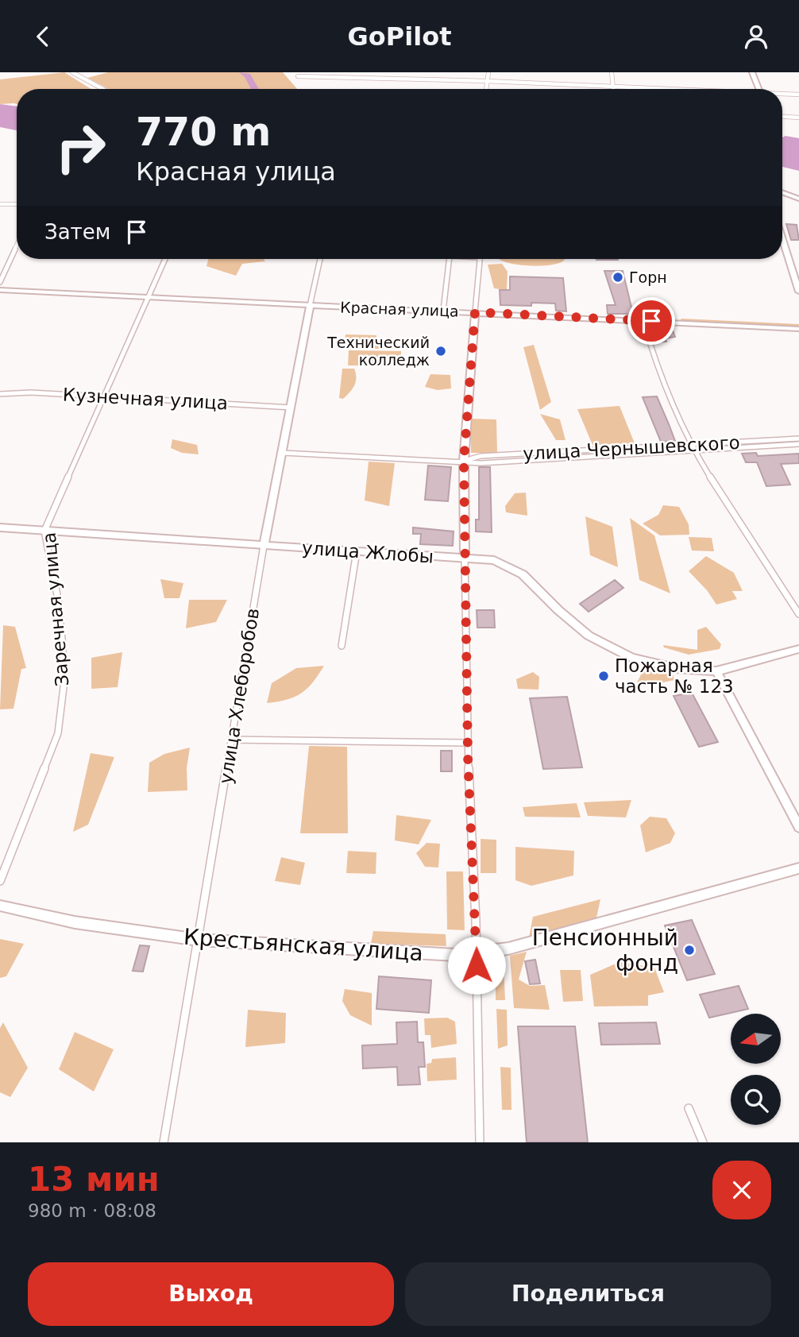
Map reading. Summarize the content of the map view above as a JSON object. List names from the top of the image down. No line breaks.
{"streets":{"street":["Красная улица","Кузнечная улица","улица Чернышевского","улица Жлобы","Заречная улица","улица Хлеборобов","Крестьянская улица"]},"crossings":[["Красная улица","Заречная улица"],["Красная улица","улица Хлеборобов"],["Кузнечная улица","Заречная улица"],["Кузнечная улица","улица Хлеборобов"],["улица Чернышевского","улица Хлеборобов"],["улица Жлобы","Заречная улица"],["улица Жлобы","улица Хлеборобов"],["улица Хлеборобов","Крестьянская улица"]],"places":["Горн","Технический колледж","Пожарная часть № 123","Пенсионный фонд"],"north":"left","page":{"header":"GoPilot","turn":["770 m","Красная улица"],"then":"Затем","heading":["13 мин","980 m · 08:08"],"buttons":["Выход","Поделиться"]}}
